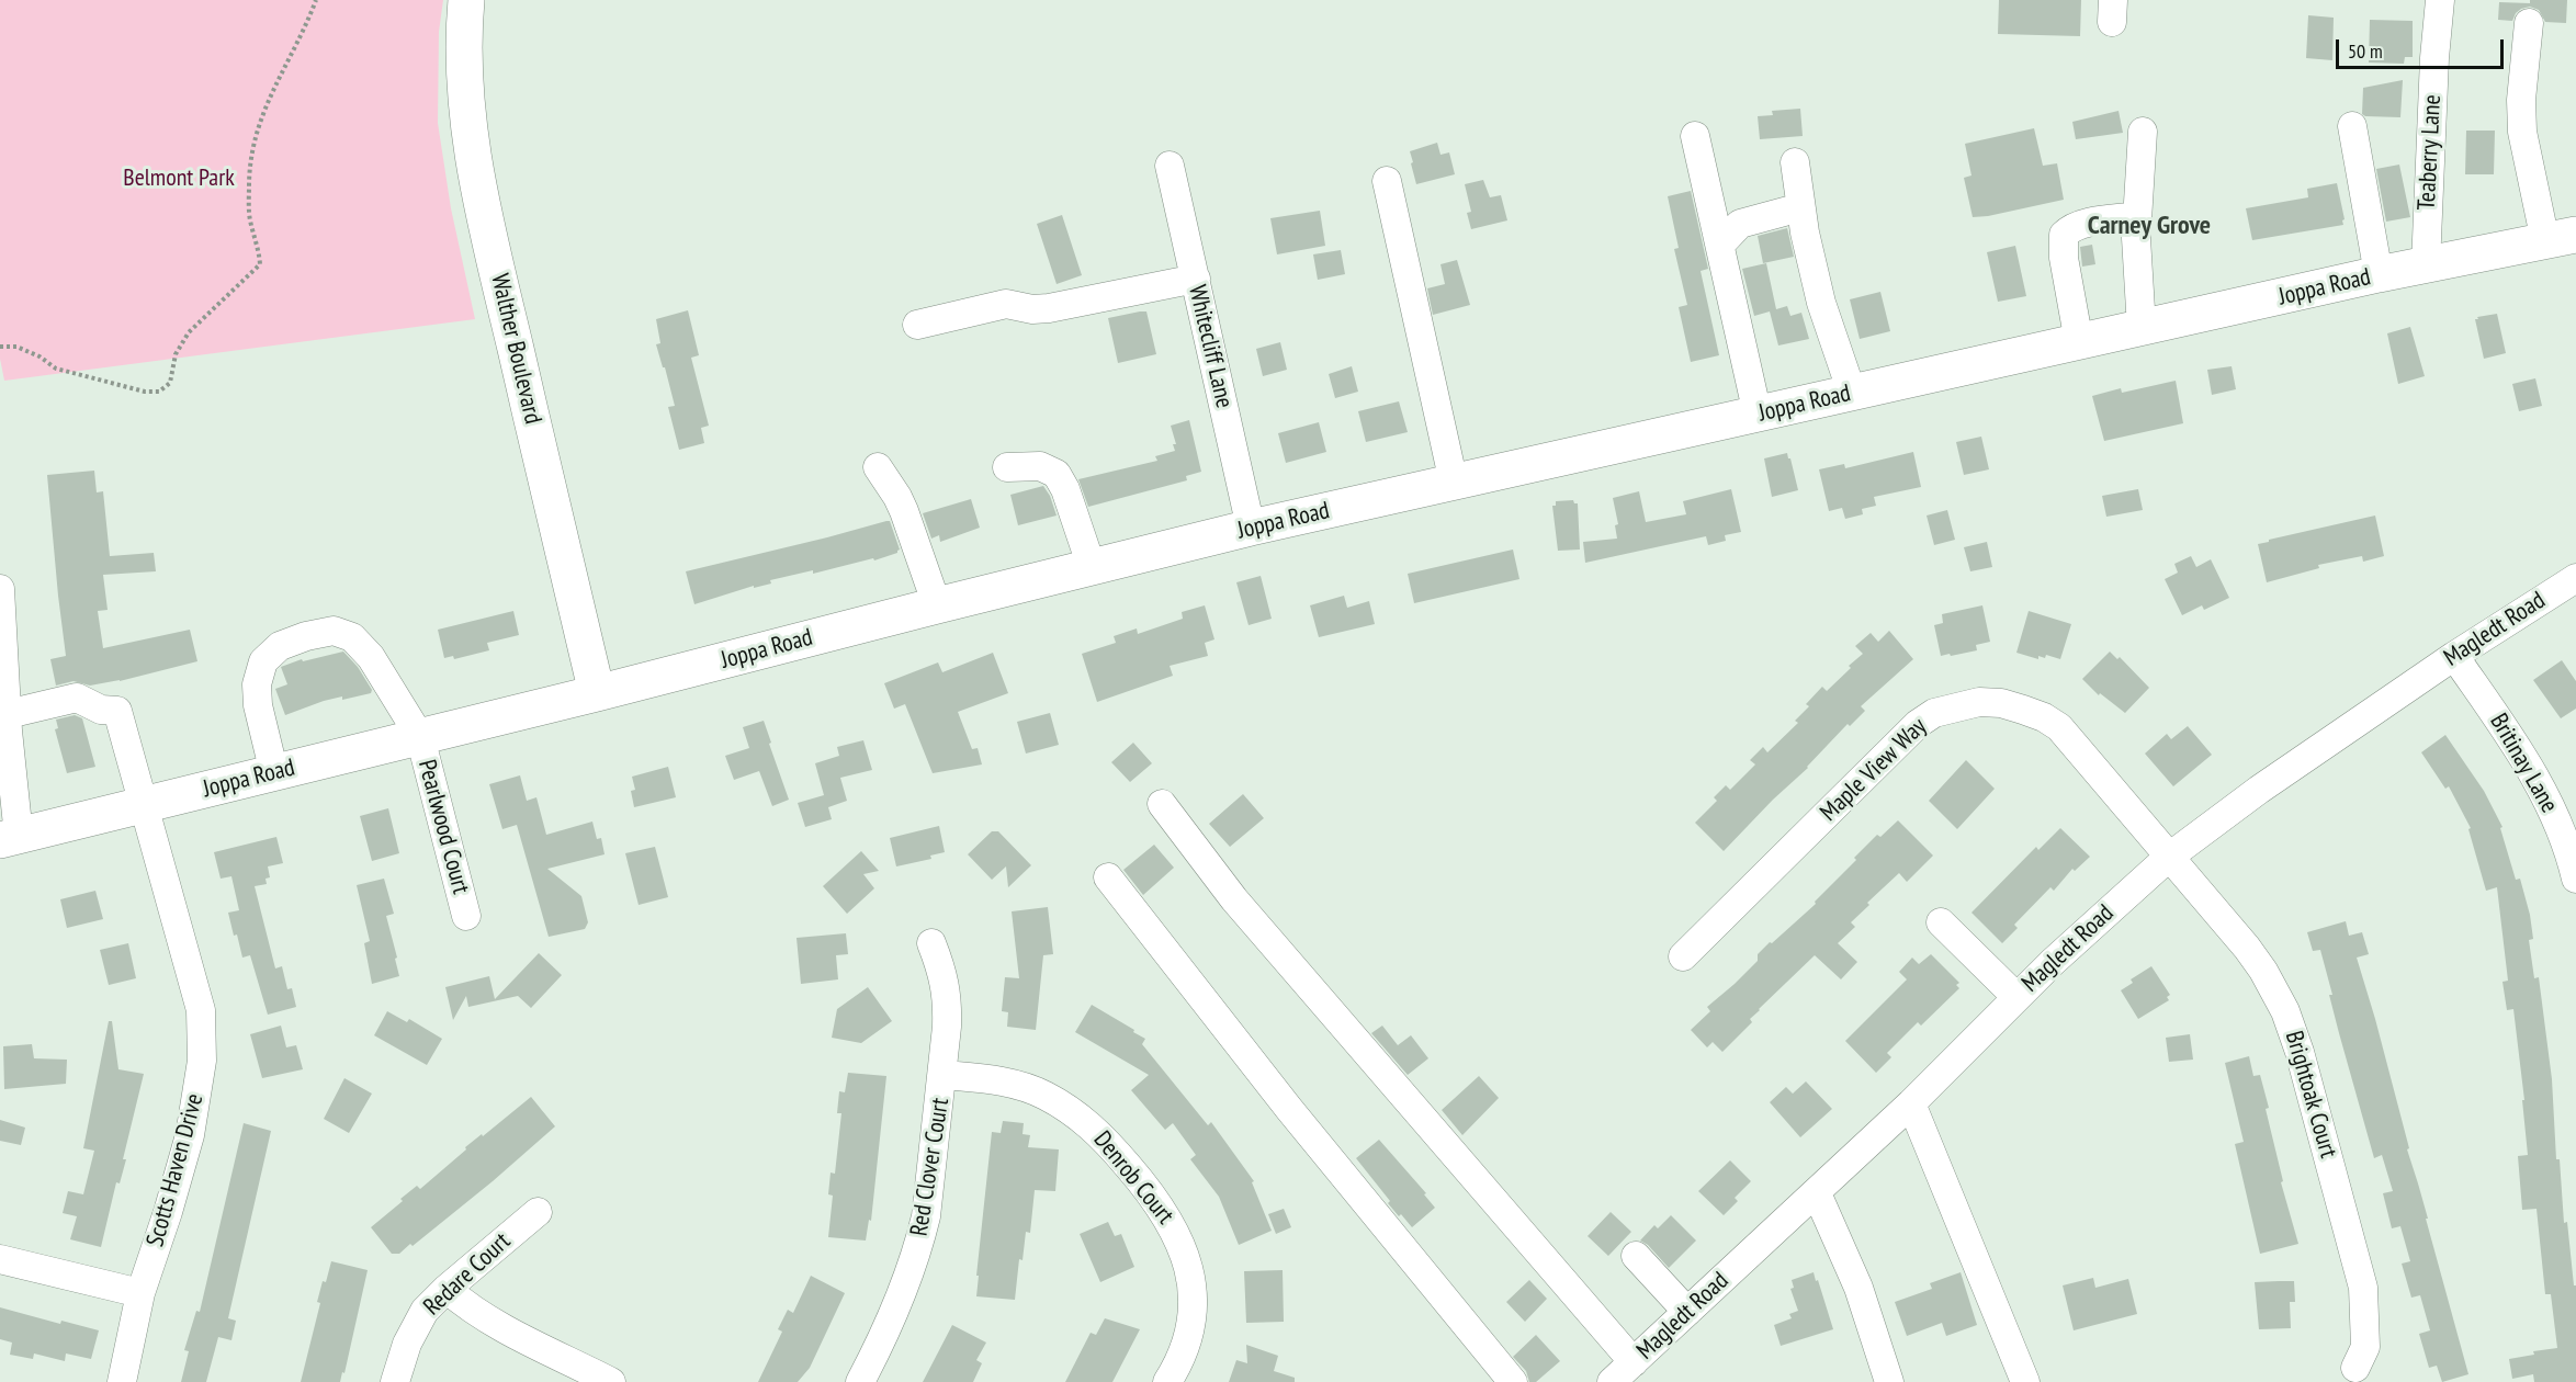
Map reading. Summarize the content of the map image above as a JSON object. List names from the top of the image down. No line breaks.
{"streets":{"main road":["Joppa Road","Walther Boulevard"],"street":["Teaberry Lane","Whitecliff Lane","Magledt Road","Britinay Lane","Maple View Way","Pearlwood Court","Brightoak Court","Red Clover Court","Scotts Haven Drive","Denrob Court","Redare Court"]},"crossings":[["Teaberry Lane","Joppa Road"],["Joppa Road","Whitecliff Lane"],["Joppa Road","Walther Boulevard"],["Joppa Road","Pearlwood Court"],["Joppa Road","Scotts Haven Drive"],["Magledt Road","Britinay Lane"],["Magledt Road","Maple View Way"],["Magledt Road","Brightoak Court"],["Maple View Way","Brightoak Court"],["Red Clover Court","Denrob Court"]],"districts":["Carney Grove"],"parks":["Belmont Park"],"scale_bar":"50 m"}
